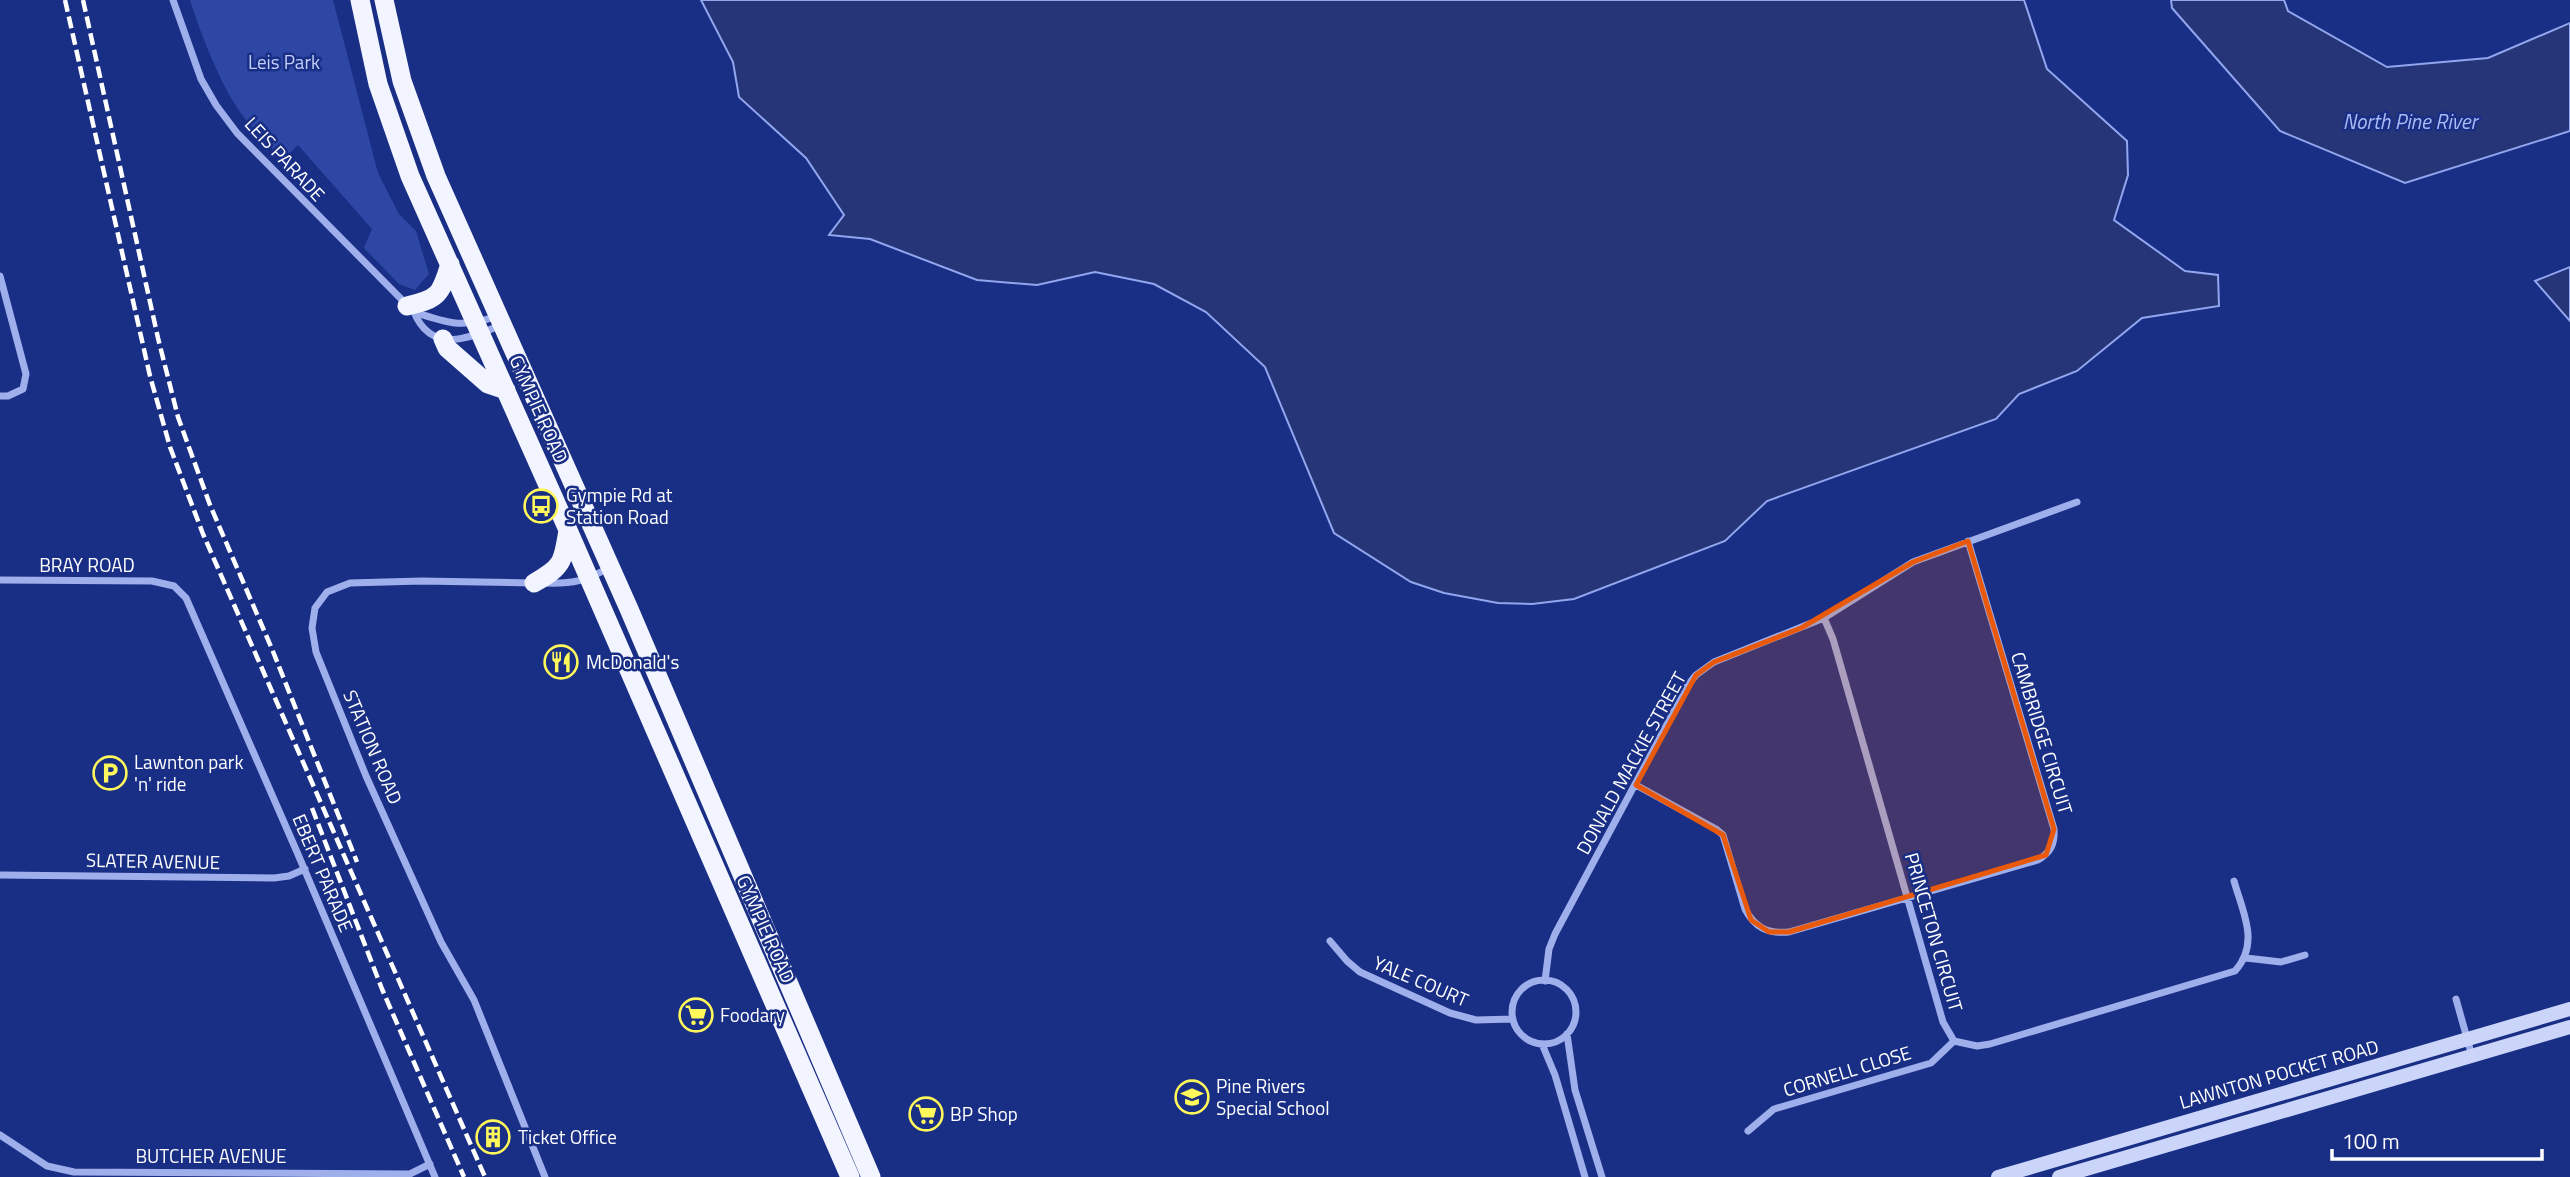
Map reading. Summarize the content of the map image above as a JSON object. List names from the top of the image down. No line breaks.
{"streets":{"highway":["GYMPIE ROAD"],"main road":["LAWNTON POCKET ROAD"],"street":["LEIS PARADE","BRAY ROAD","CAMBRIDGE CIRCUIT","STATION ROAD","DONALD MACKIE STREET","SLATER AVENUE","EBERT PARADE","PRINCETON CIRCUIT","YALE COURT","CORNELL CLOSE","BUTCHER AVENUE"]},"crossings":[["LEIS PARADE","GYMPIE ROAD"],["GYMPIE ROAD","STATION ROAD"],["BRAY ROAD","EBERT PARADE"],["CAMBRIDGE CIRCUIT","DONALD MACKIE STREET"],["CAMBRIDGE CIRCUIT","PRINCETON CIRCUIT"],["DONALD MACKIE STREET","PRINCETON CIRCUIT"],["DONALD MACKIE STREET","YALE COURT"],["SLATER AVENUE","EBERT PARADE"],["EBERT PARADE","BUTCHER AVENUE"],["PRINCETON CIRCUIT","CORNELL CLOSE"]],"water":["North Pine River"],"parks":["Leis Park"],"places":{"bus stop":["Gympie Rd at Station Road"],"restaurant":["McDonald's"],"parking":["Lawnton park 'n' ride"],"supermarket":["Foodary","BP Shop"],"school or university":["Pine Rivers Special School"],"building":["Ticket Office"]},"scale_bar":"100 m"}
